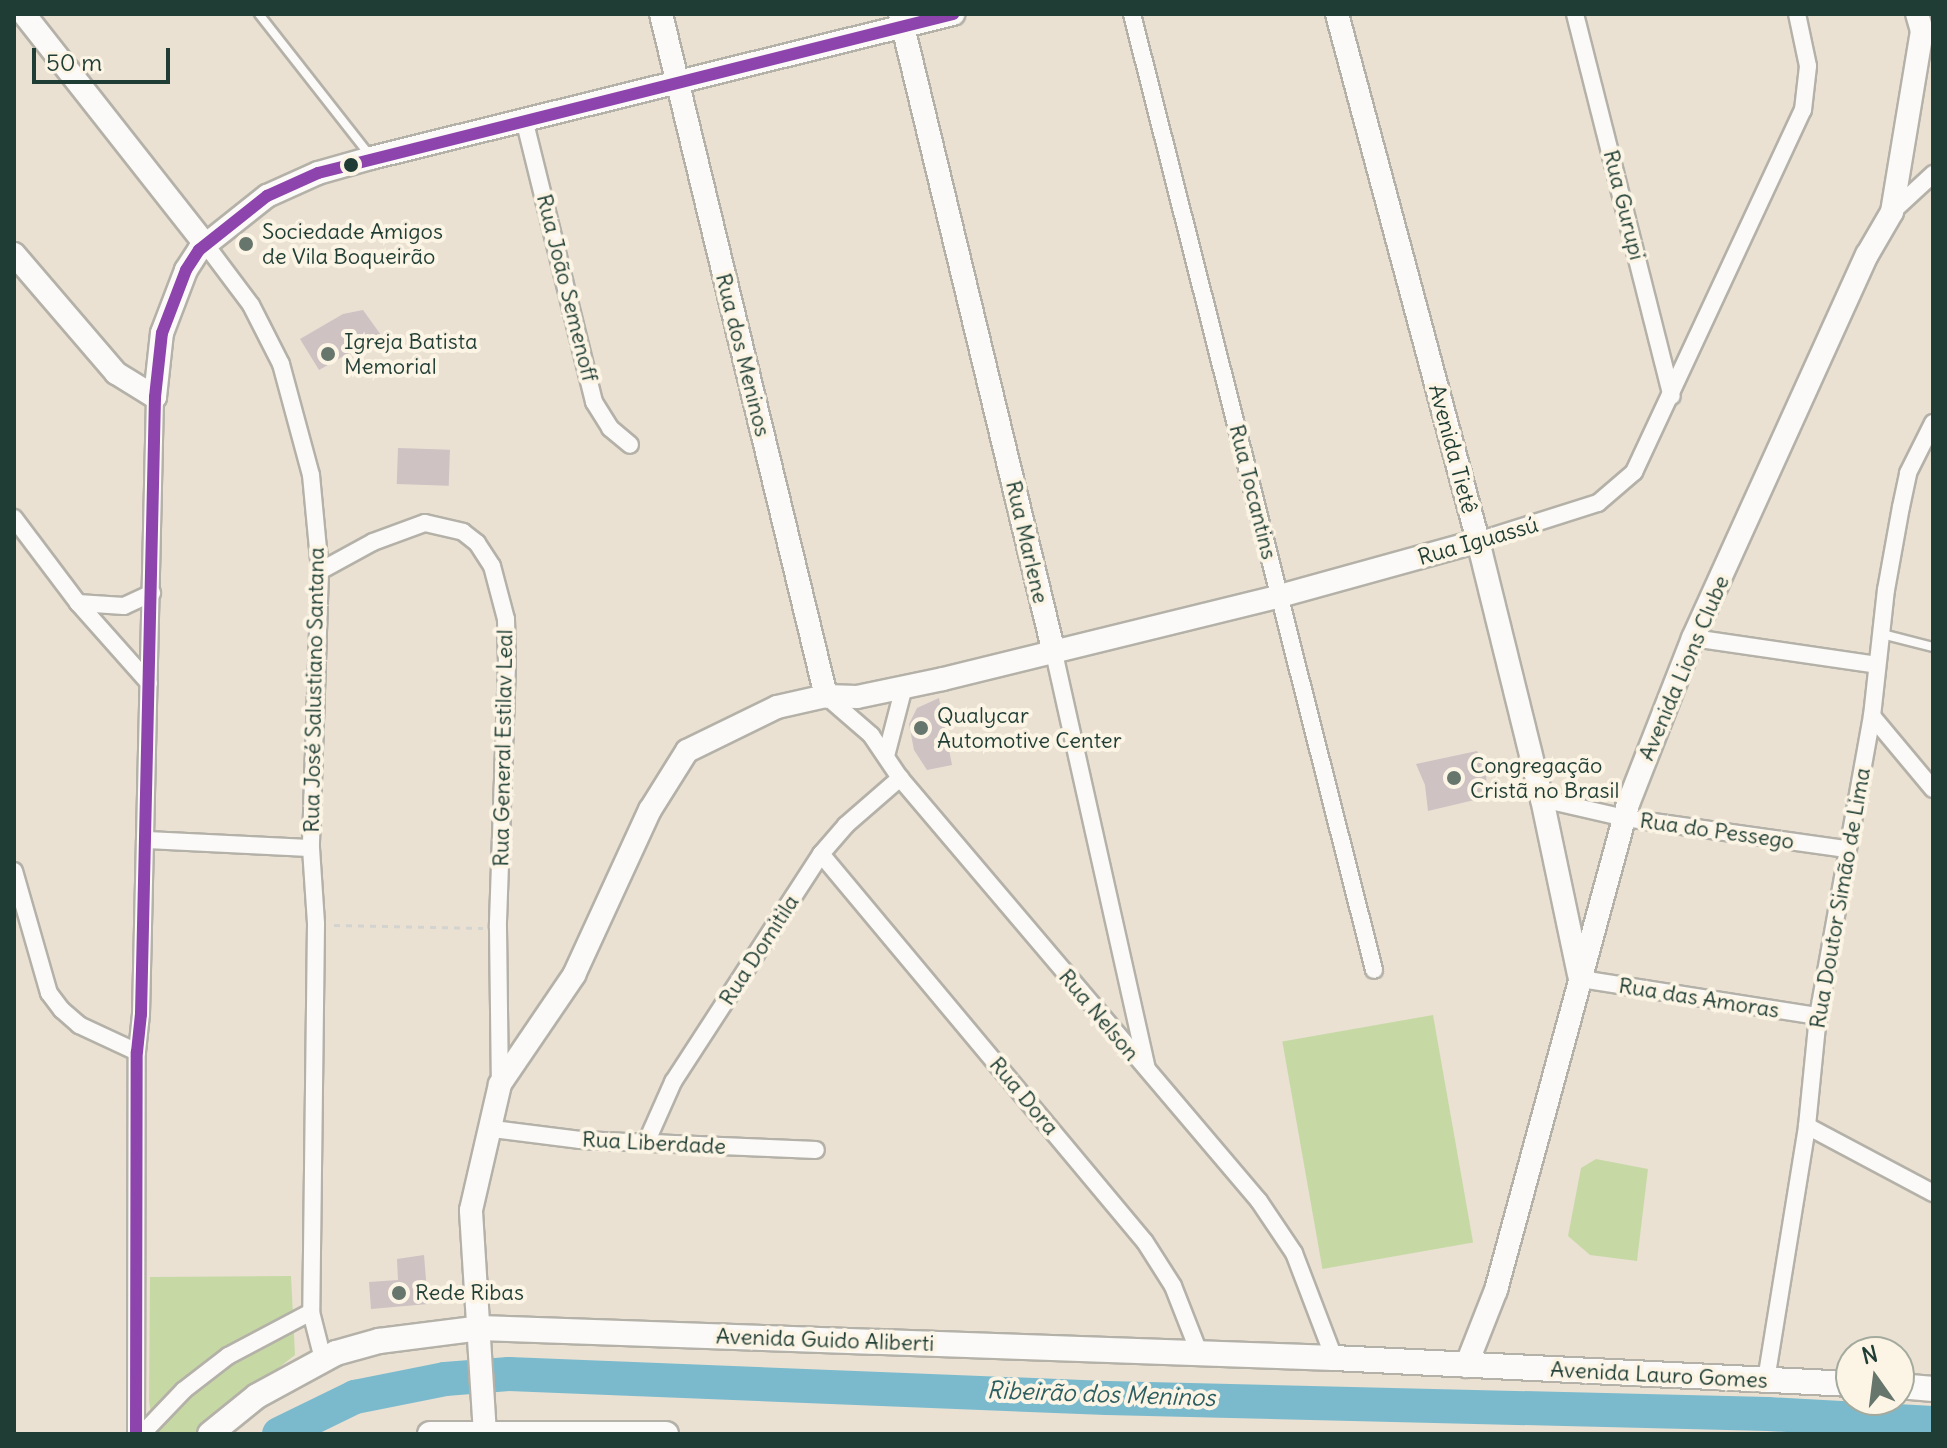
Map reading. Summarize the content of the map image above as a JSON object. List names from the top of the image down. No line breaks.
{"streets":{"main road":["Avenida Guido Aliberti","Avenida Lauro Gomes"],"street":["Rua Gurupi","Rua João Semenoff","Rua dos Meninos","Avenida Tietê","Rua Tocantins","Rua Iguassú","Rua Marlene","Avenida Lions Clube","Rua José Salustiano Santana","Rua General Estilav Leal","Rua do Pessego","Rua Doutor Simão de Lima","Rua Domitila","Rua das Amoras","Rua Nelson","Rua Dora","Rua Liberdade"]},"crossings":[["Rua Gurupi","Rua Iguassú"],["Rua dos Meninos","Rua Iguassú"],["Rua dos Meninos","Rua Nelson"],["Avenida Tietê","Rua Iguassú"],["Avenida Tietê","Avenida Lions Clube"],["Avenida Tietê","Rua do Pessego"],["Avenida Tietê","Rua das Amoras"],["Rua Tocantins","Rua Iguassú"],["Rua Iguassú","Rua Marlene"],["Rua Iguassú","Rua General Estilav Leal"],["Rua Iguassú","Rua Nelson"],["Rua Marlene","Rua Nelson"],["Avenida Lions Clube","Rua do Pessego"],["Avenida Lions Clube","Rua das Amoras"],["Avenida Lions Clube","Avenida Guido Aliberti"],["Avenida Lions Clube","Avenida Lauro Gomes"],["Rua José Salustiano Santana","Rua General Estilav Leal"],["Rua José Salustiano Santana","Avenida Guido Aliberti"],["Rua do Pessego","Rua Doutor Simão de Lima"],["Rua Doutor Simão de Lima","Rua das Amoras"],["Rua Doutor Simão de Lima","Avenida Lauro Gomes"],["Rua Domitila","Rua Nelson"],["Rua Domitila","Rua Dora"],["Rua Domitila","Rua Liberdade"],["Rua Nelson","Avenida Guido Aliberti"],["Rua Dora","Avenida Guido Aliberti"],["Avenida Guido Aliberti","Avenida Lauro Gomes"]],"water":["Ribeirão dos Meninos"],"places":["Sociedade Amigos de Vila Boqueirão","Igreja Batista Memorial","Qualycar Automotive Center","Congregação Cristã no Brasil","Rede Ribas"],"scale_bar":"50 m","north":"top"}
